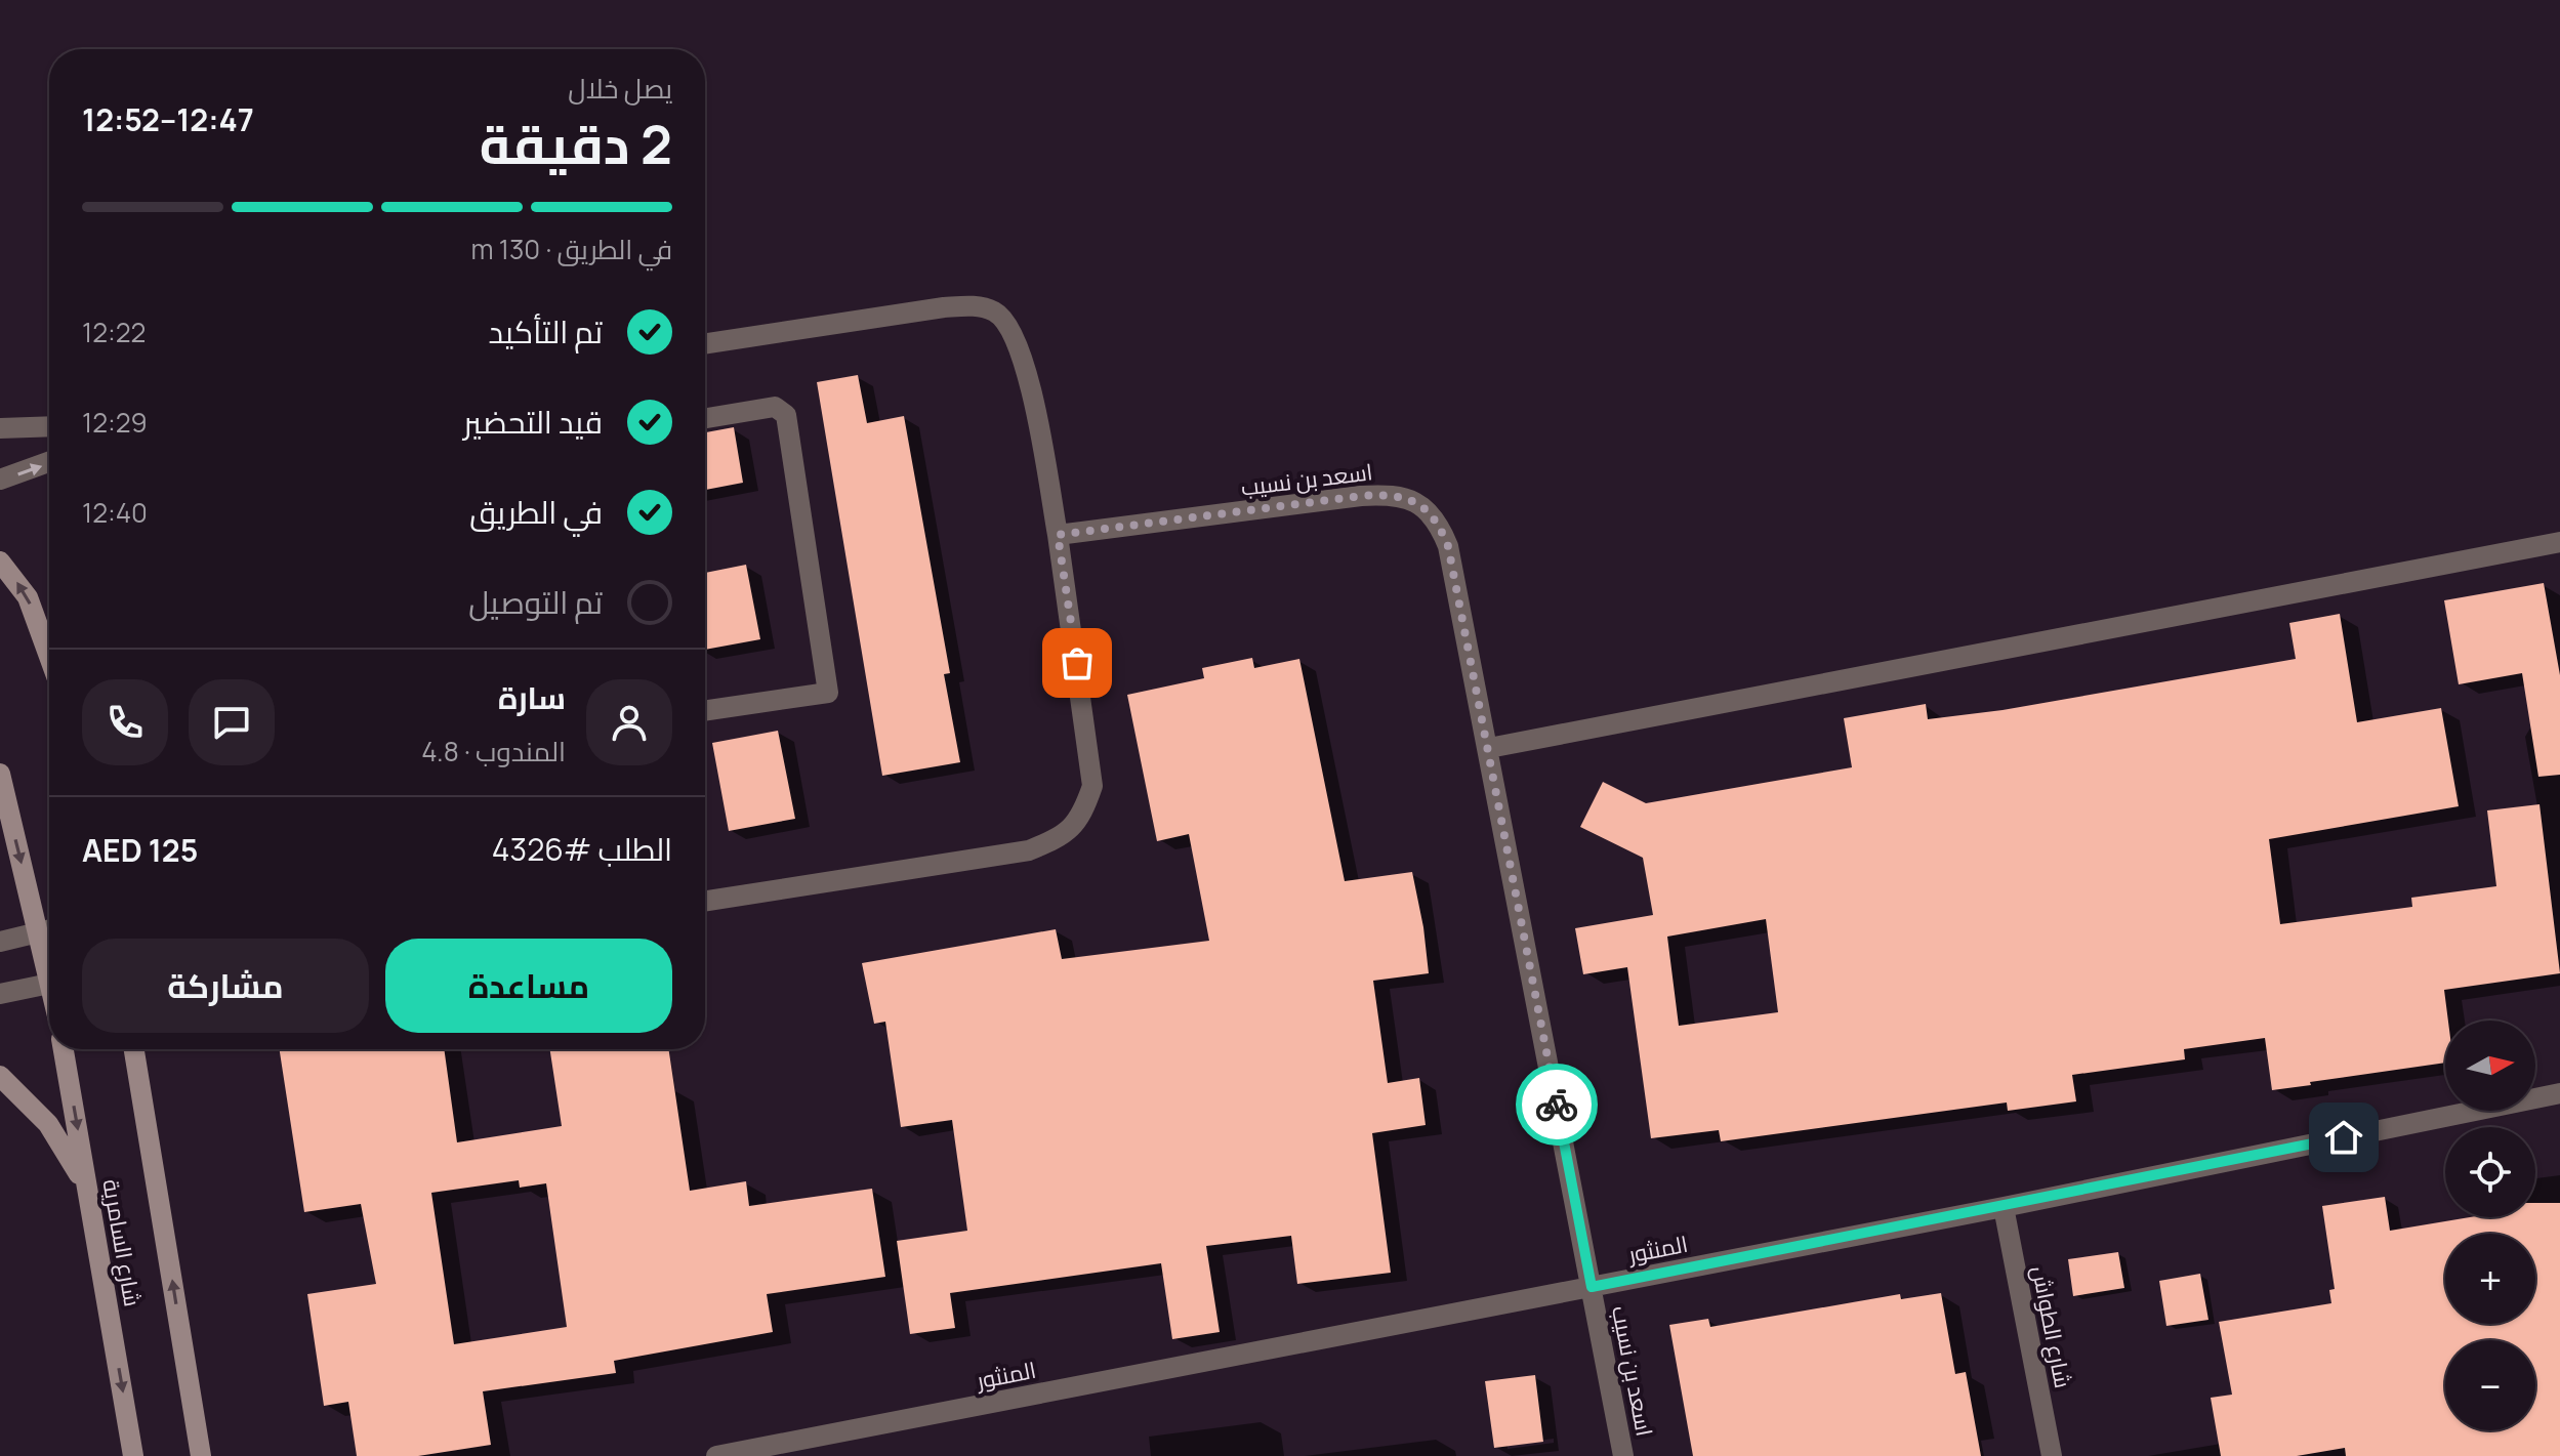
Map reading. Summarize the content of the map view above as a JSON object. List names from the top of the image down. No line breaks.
{"streets":{"street":["اسعد بن نسيب","شارع السامرية","المنثور","شارع الطواش"]},"crossings":[["اسعد بن نسيب","المنثور"],["المنثور","شارع الطواش"]],"north":"right","page":{"heading":["2 دقيقة","يصل خلال","12:47–12:52"],"panel":["سارة","المندوب · 4.8","الطلب #4326","AED 125"],"bar":"في الطريق · 130 m","list":[["تم التأكيد","12:22"],["قيد التحضير","12:29"],["في الطريق","12:40"],"تم التوصيل"],"buttons":["مساعدة","مشاركة"],"map_buttons":["+","−"]}}
